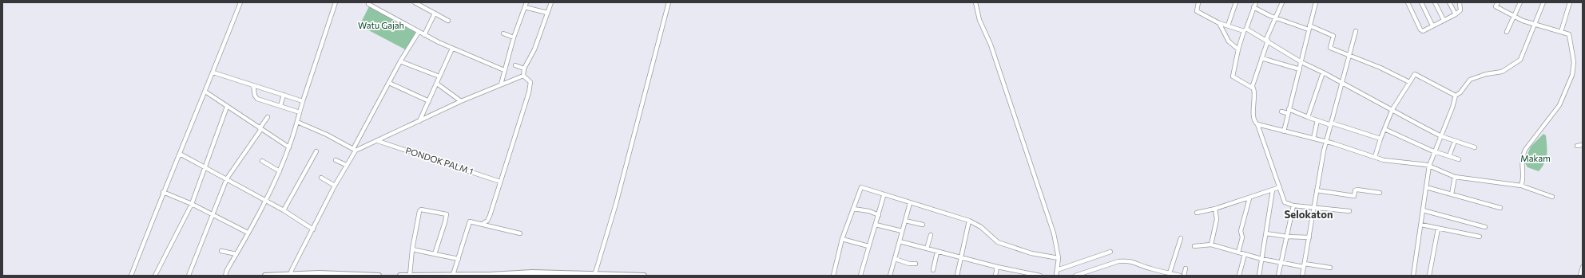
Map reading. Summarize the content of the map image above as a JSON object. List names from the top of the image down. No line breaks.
{"streets":{"street":["PONDOK PALM 1"]},"districts":["Selokaton"],"parks":["Watu Gajah","Makam"]}
